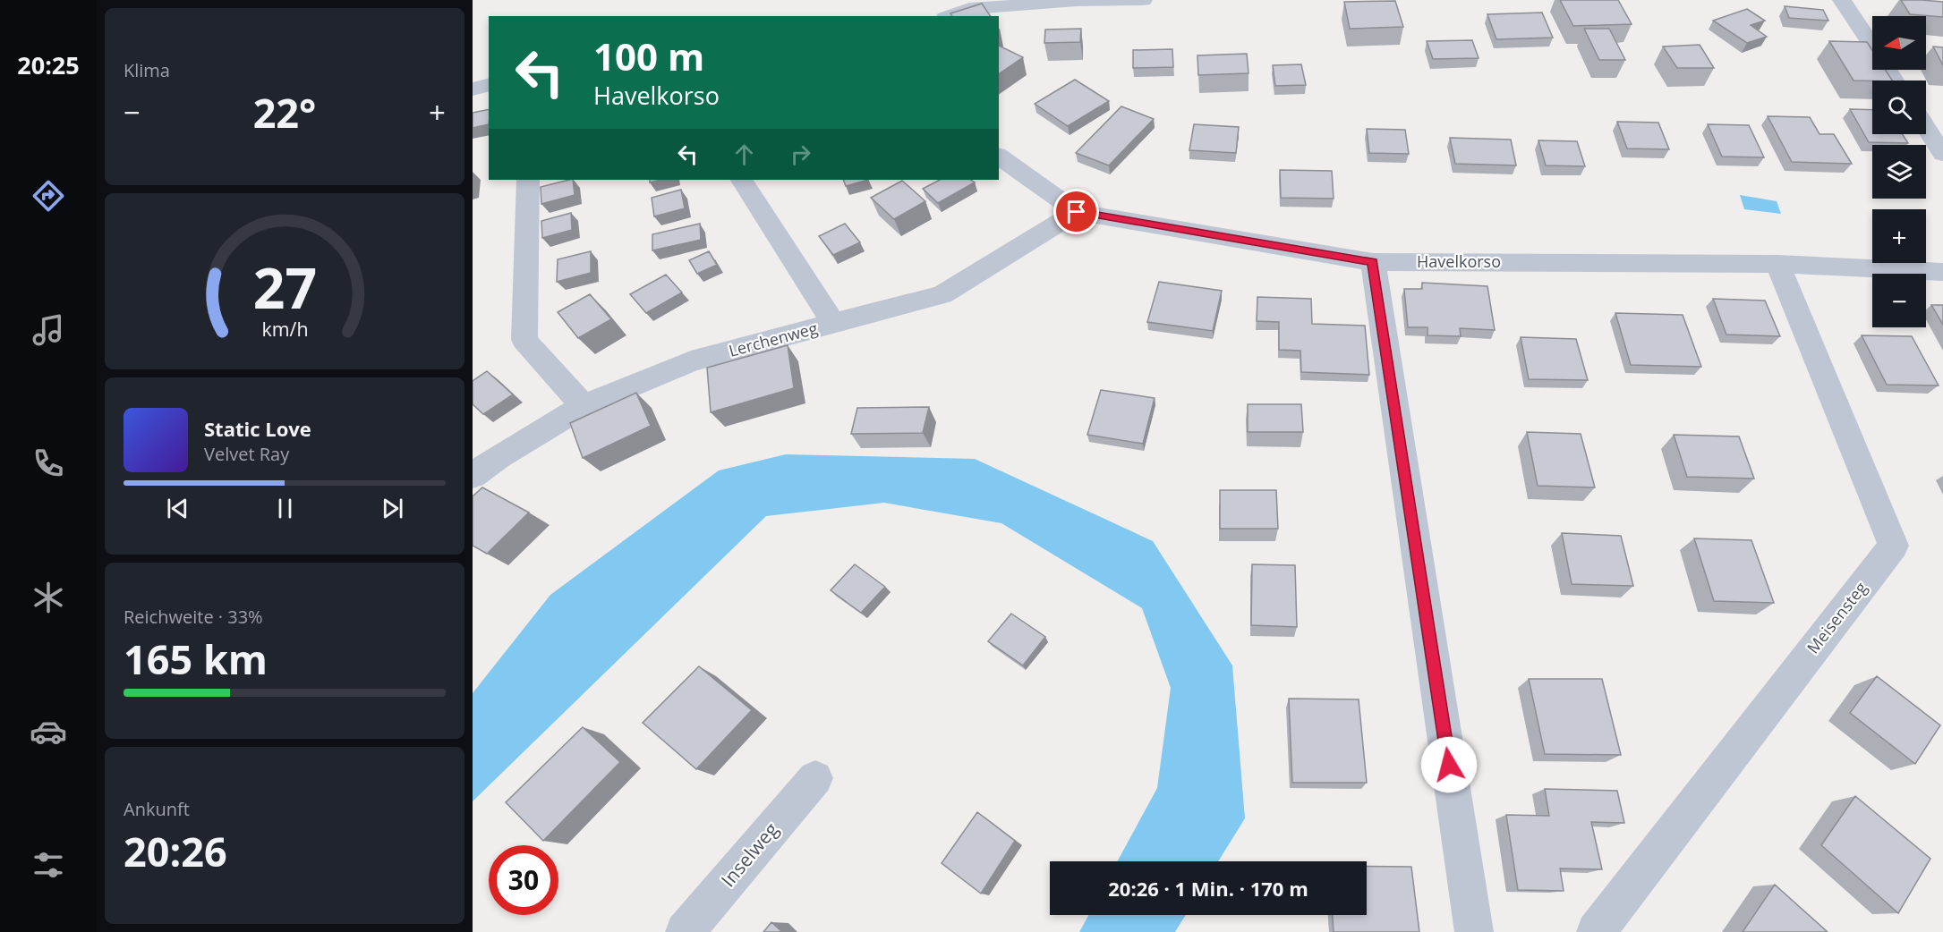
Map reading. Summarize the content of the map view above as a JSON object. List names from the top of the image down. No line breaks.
{"streets":{"street":["Havelkorso","Lerchenweg","Meisensteg","Inselweg"]},"crossings":[["Havelkorso","Lerchenweg"],["Havelkorso","Meisensteg"]],"north":"left","page":{"tabs":"20:25","tile":["Klima",["Reichweite · 33%","165 km"],["Ankunft","20:26"]],"map_buttons":["+","−"],"turn":["100 m","Havelkorso"],"heat":["−","22°","+"],"song":["Static Love","Velvet Ray"],"limit":"30","trip":"20:26 · 1 Min. · 170 m","gauge":["27","km/h"]}}
